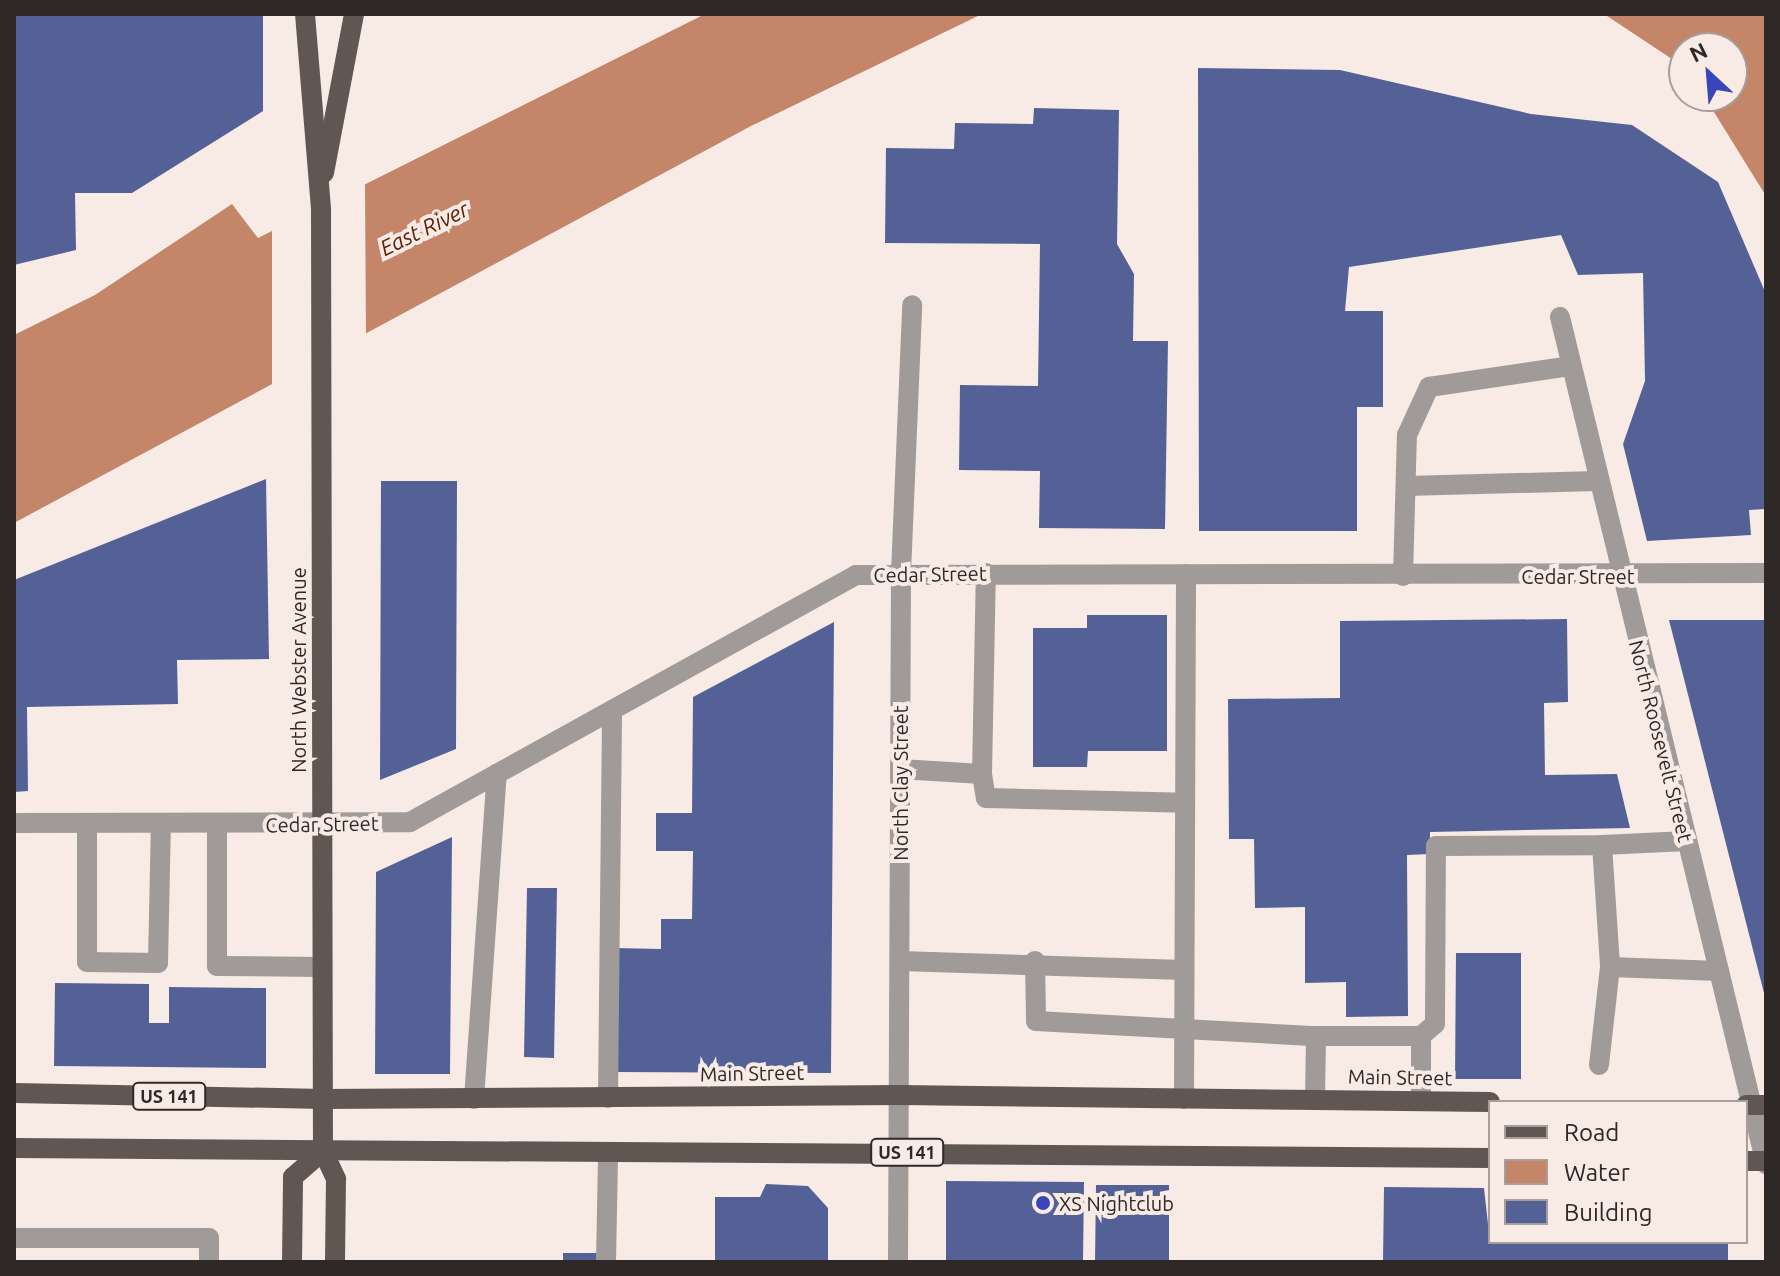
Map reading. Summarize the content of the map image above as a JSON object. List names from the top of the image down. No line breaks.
{"streets":{"main road":["North Webster Avenue","Main Street","US 141"],"street":["Cedar Street","North Roosevelt Street","North Clay Street"]},"crossings":[["Cedar Street","North Webster Avenue"],["Cedar Street","North Roosevelt Street"],["Cedar Street","North Clay Street"],["North Webster Avenue","Main Street"],["North Webster Avenue","US 141"],["North Clay Street","Main Street"],["North Clay Street","US 141"]],"water":["East River"],"places":["XS Nightclub"],"legend":["Road","Water","Building"],"north":"top left"}
